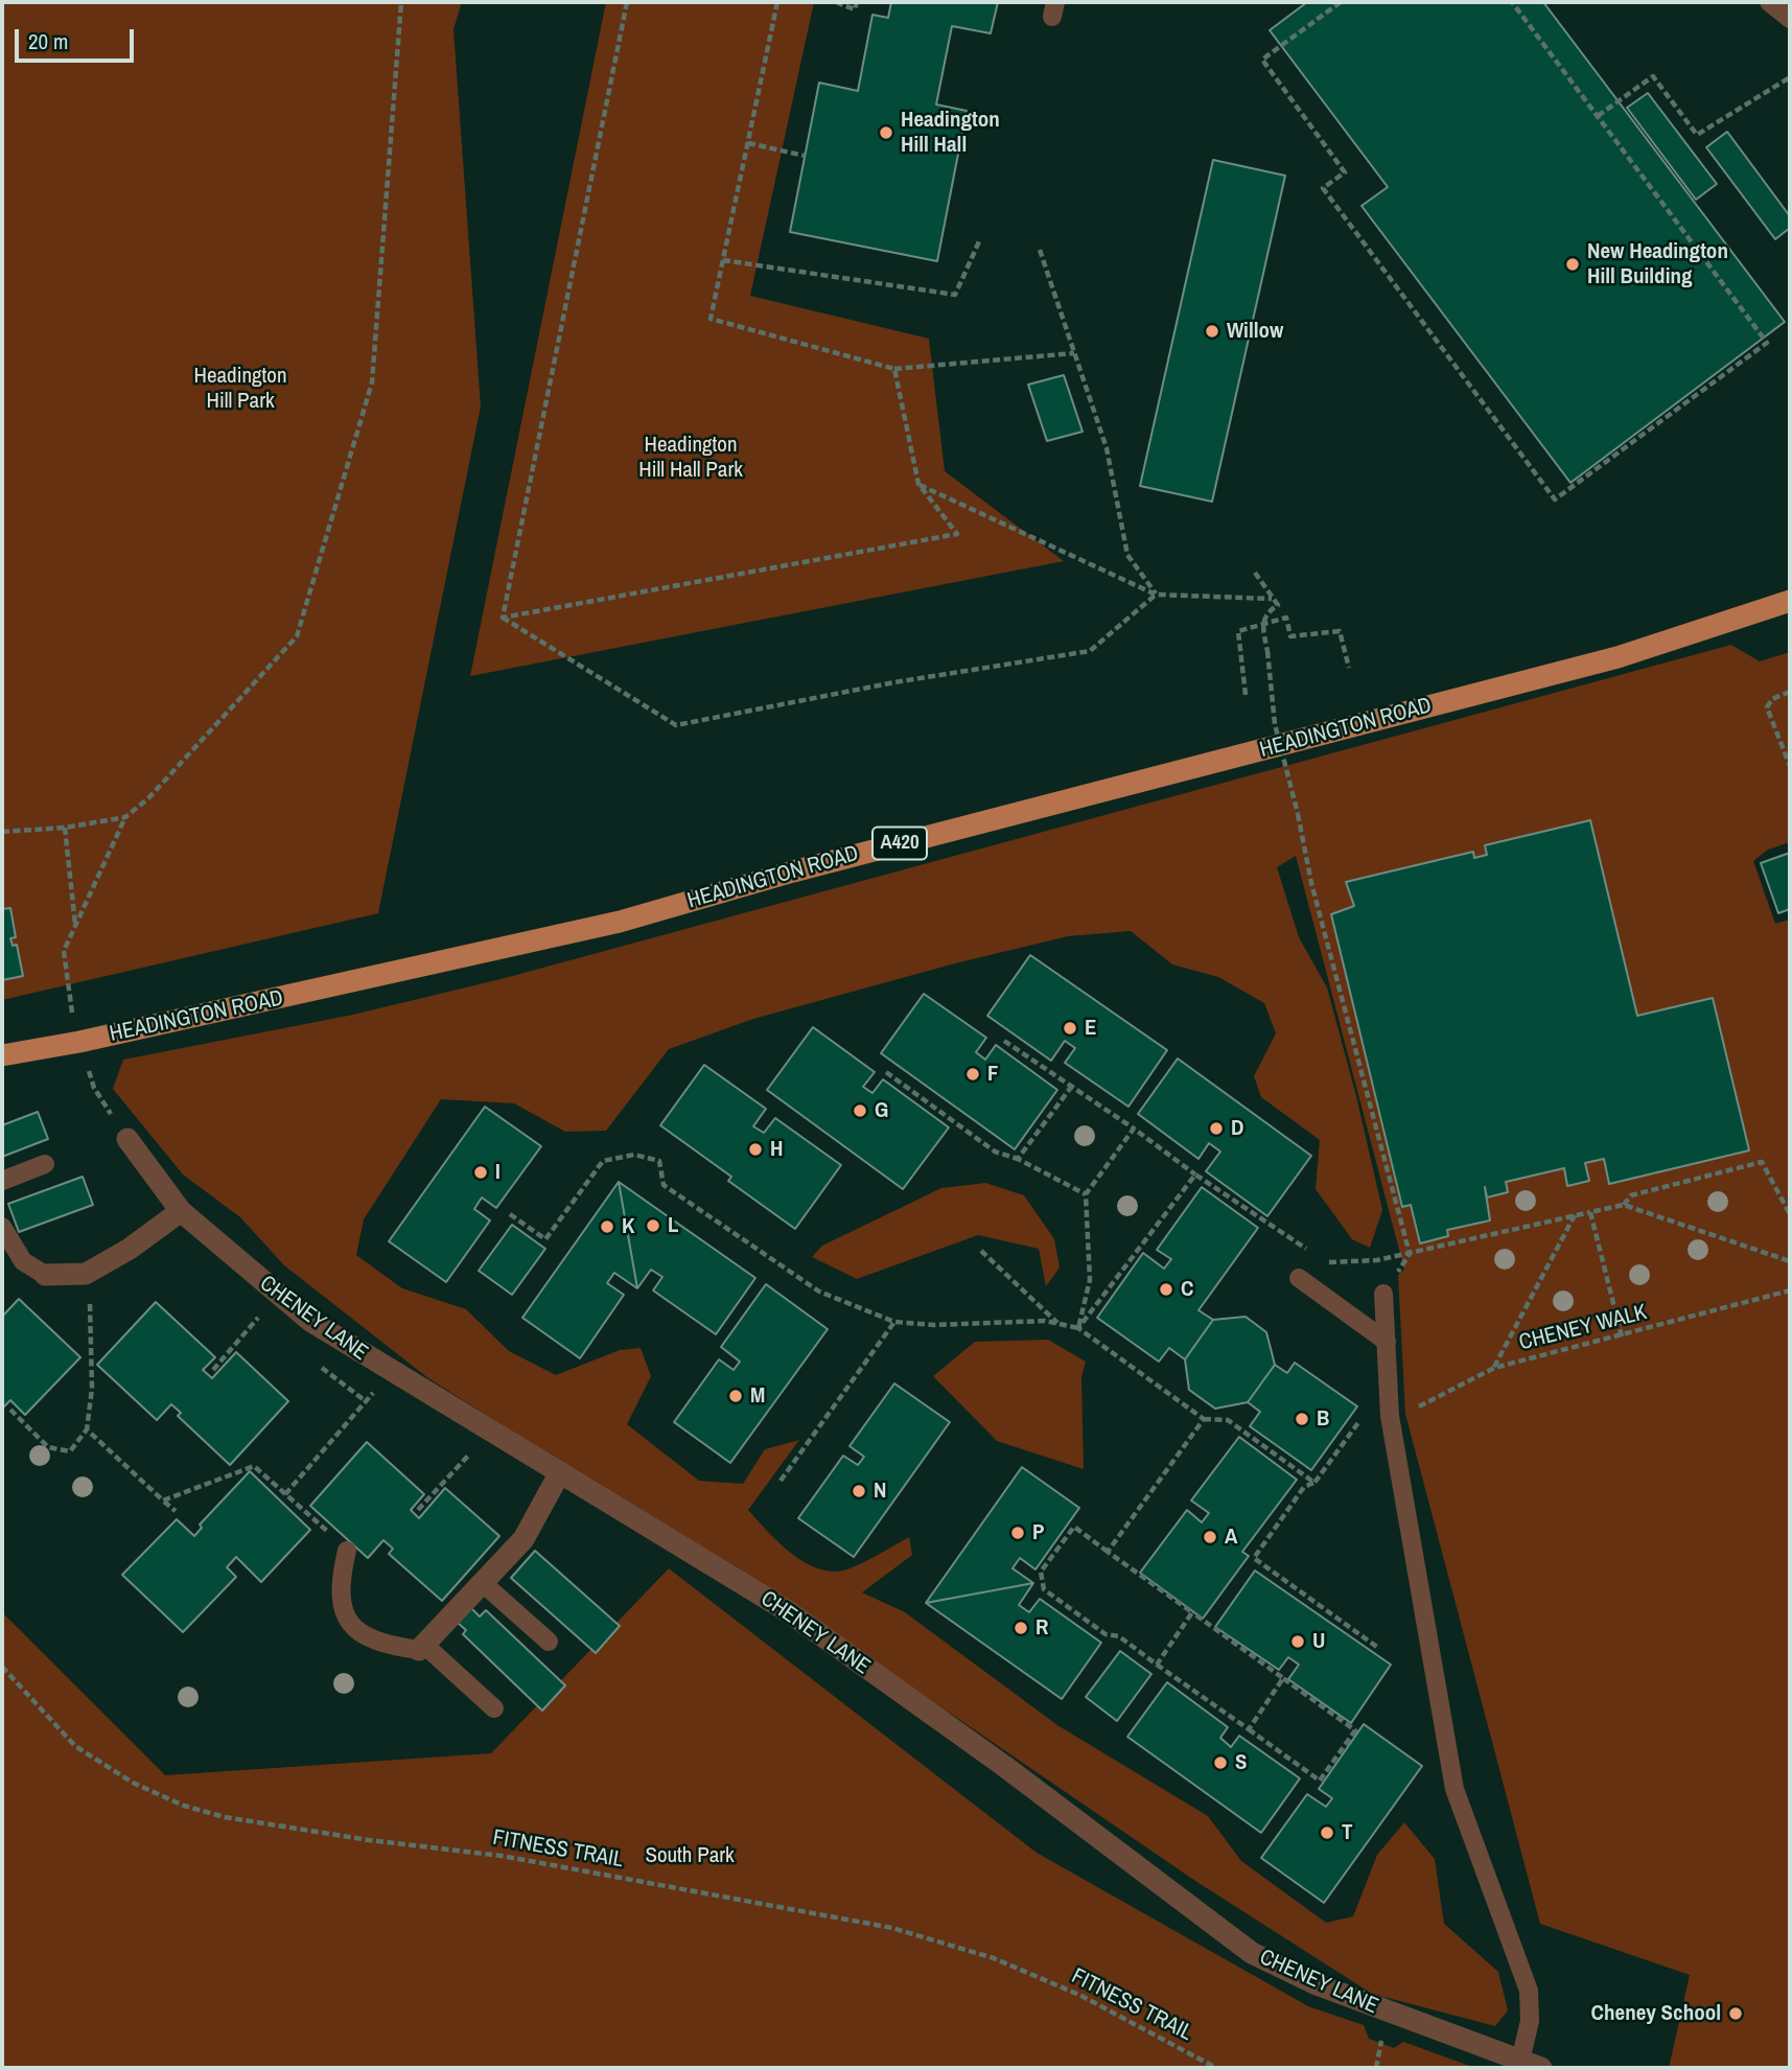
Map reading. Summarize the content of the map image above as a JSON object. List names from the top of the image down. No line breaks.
{"streets":{"main road":["HEADINGTON ROAD","A420"],"street":["CHENEY LANE"],"path":["CHENEY WALK","FITNESS TRAIL"]},"parks":["Headington Hill Park","Headington Hill Hall Park","South Park"],"places":["Headington Hill Hall","New Headington Hill Building","Willow","E","F","G","D","H","I","L","K","C","M","B","N","P","A","R","U","S","T","Cheney School"],"scale_bar":"20 m"}
